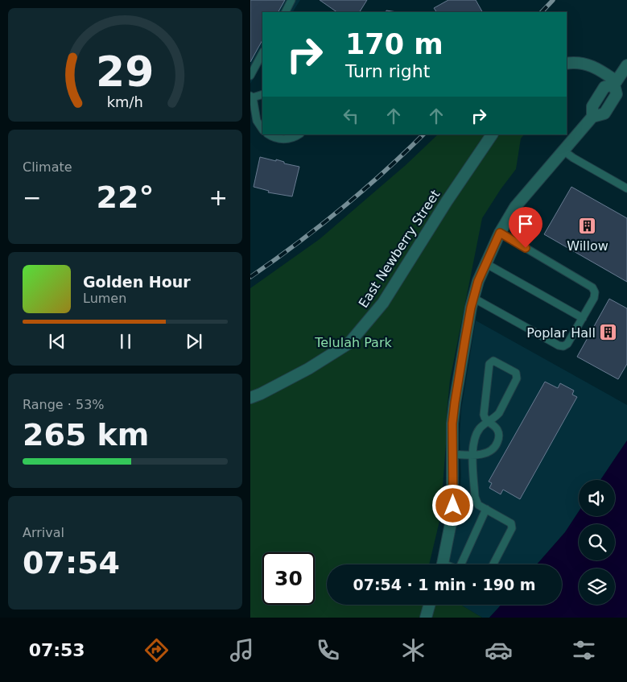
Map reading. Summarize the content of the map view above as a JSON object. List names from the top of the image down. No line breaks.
{"streets":{"street":["East Newberry Street"]},"parks":["Telulah Park"],"places":{"building":["Willow","Poplar Hall"]},"page":{"turn":["170 m","Turn right"],"tile":["Climate",["Range · 53%","265 km"],["Arrival","07:54"]],"heat":["−","22°","+"],"song":["Golden Hour","Lumen"],"limit":"30","trip":"07:54 · 1 min · 190 m","tabs":"07:53","gauge":["29","km/h"]}}
